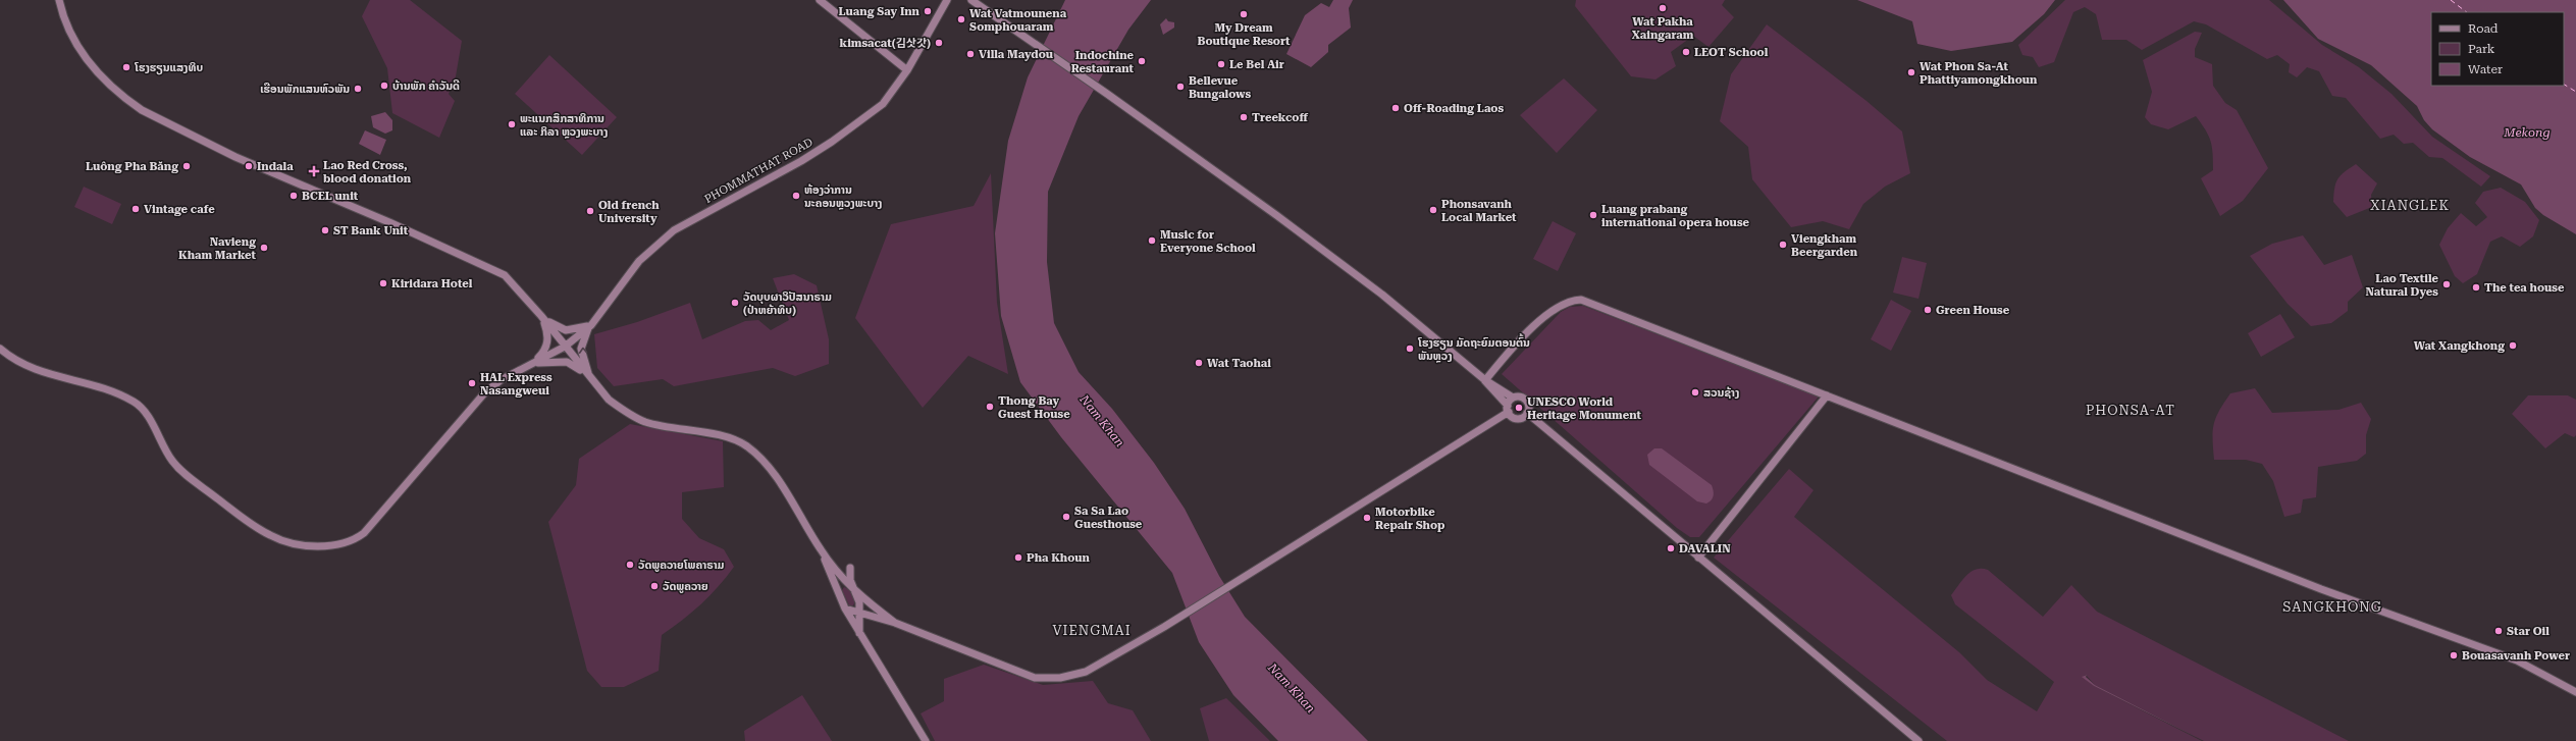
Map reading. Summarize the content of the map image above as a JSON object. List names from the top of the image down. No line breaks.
{"streets":{"main road":["PHOMMATHAT ROAD"]},"districts":["XIANGLEK","PHONSA-AT","SANGKHONG","VIENGMAI"],"water":["Mekong","Nam Khan"],"places":{"other":["Wat Pakha Xaingaram","Luang Say Inn","My Dream Boutique Resort","Wat Vatmounena Somphouaram","kimsacat(김삿갓)","LEOT School","Villa Maydou","Indochine Restaurant","Le Bel Air","ໂຮງຮຽນແສງທິບ","Wat Phon Sa-At Phattiyamongkhoun","ບ້ານພັກ ຄໍາວັນດີ","Bellevue Bungalows","ເຮືອນພັກແສນຫົວພັນ","Off-Roading Laos","Treekcoff","ພະແນກສຶກສາທິການ ແລະ ກິລາ ຫຼວງພະບາງ","Luông Pha Băng","Indala","BCEL unit","ຫ້ອງວ່າການ ນະຄອນຫຼວງພະບາງ","Vintage cafe","Phonsavanh Local Market","Old french University","Luang prabang international opera house","ST Bank Unit","Music for Everyone School","Viengkham Beergarden","Navieng Kham Market","Kiridara Hotel","Lao Textile Natural Dyes","The tea house","ວັດບຸບຜາວິປັສນາຣາມ (ປ່າຫຍ້າທຶບ)","Green House","Wat Xangkhong","ໂຮງຮຽນ ມັດຖະຍົມຕອນຕົ້ນ ພັນຫຼວງ","Wat Taohai","HAL Express Nasangweui","ສວນຊ້າງ","Thong Bay Guest House","UNESCO World Heritage Monument","Sa Sa Lao Guesthouse","Motorbike Repair Shop","DAVALIN","Pha Khoun","ວັດພູຄວາຍໂພຄາຣາມ","ວັດພູຄວາຍ","Star Oil","Bouasavanh Power"],"health":["Lao Red Cross, blood donation"]},"legend":["Road","Park","Water"]}
